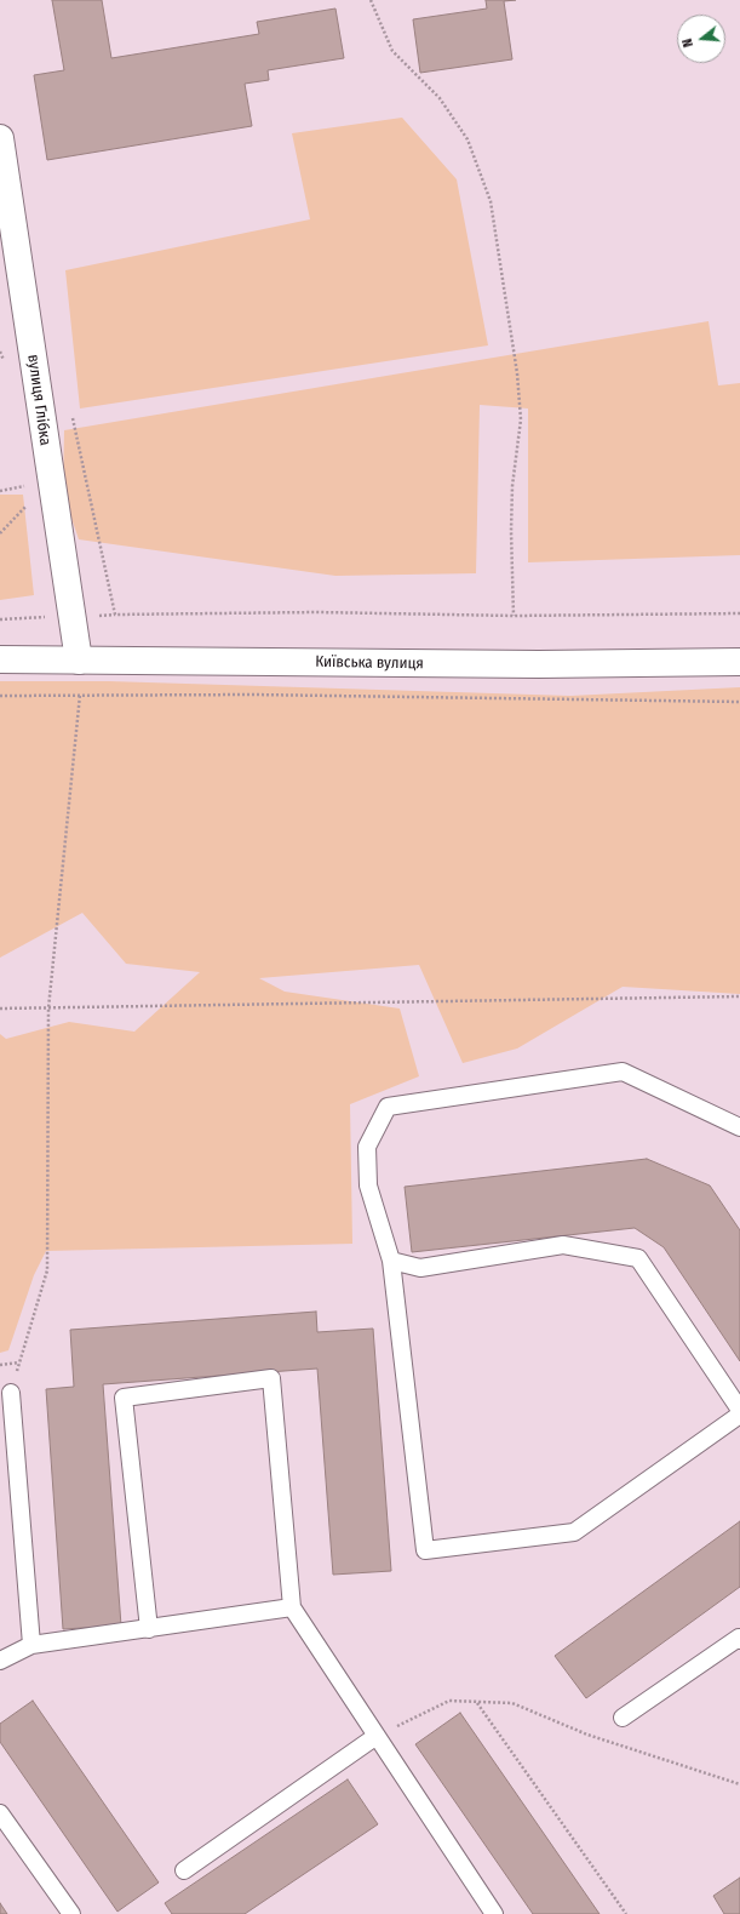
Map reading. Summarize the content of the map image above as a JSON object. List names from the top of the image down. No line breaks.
{"streets":{"main road":["вулиця Глібка","Київська вулиця"]},"crossings":[["вулиця Глібка","Київська вулиця"]],"north":"left"}
